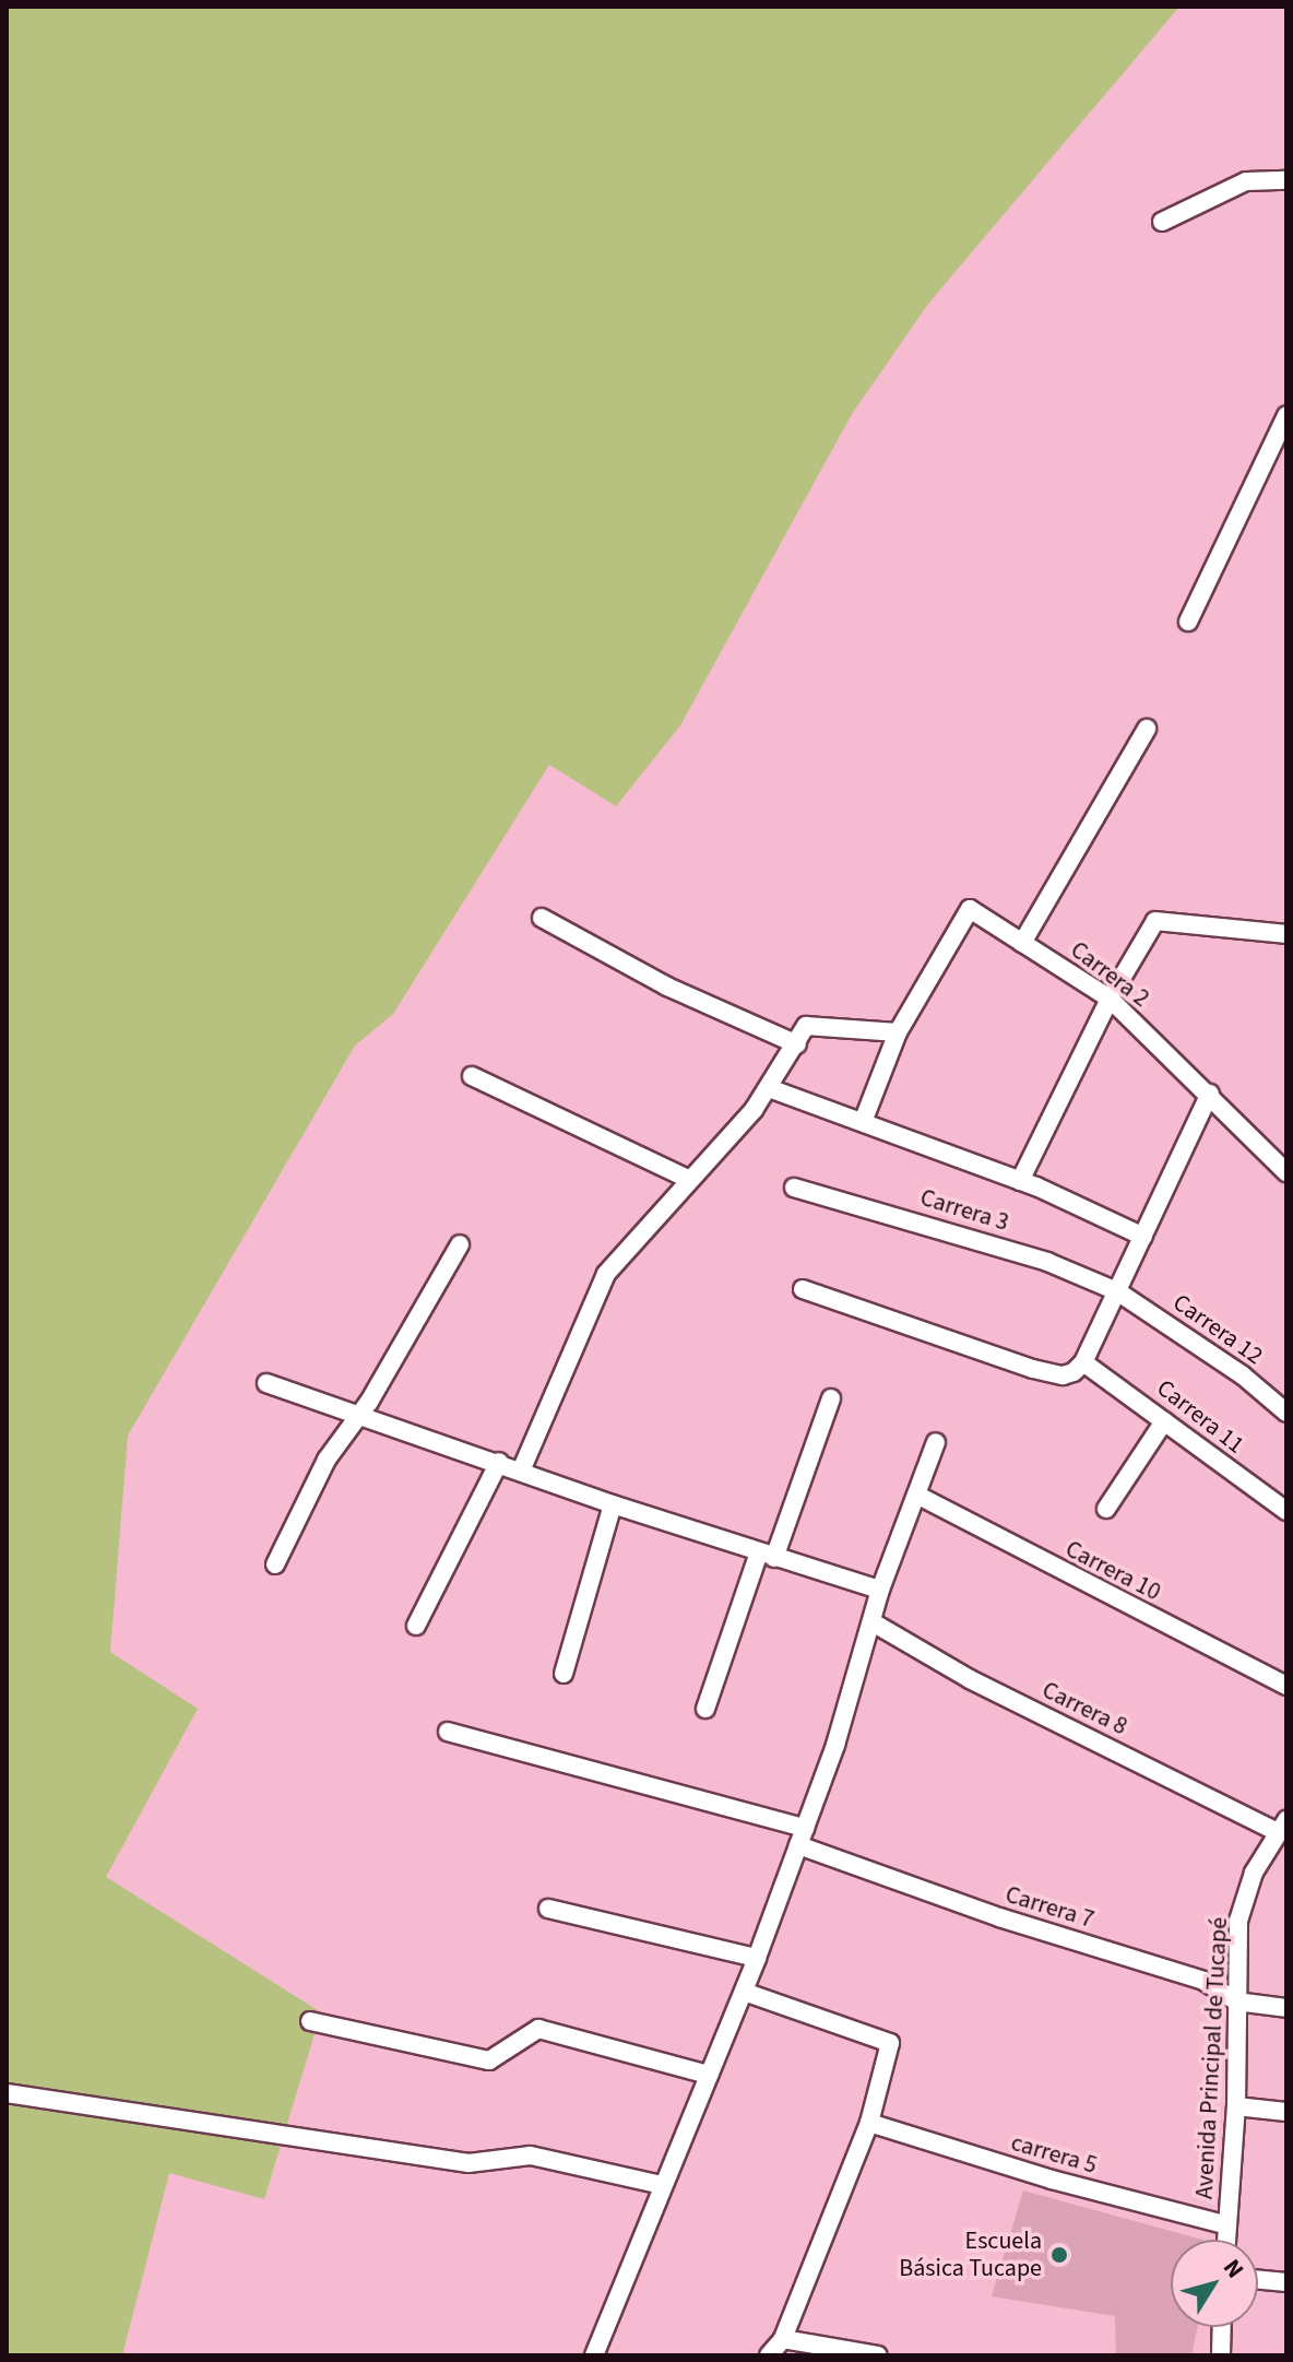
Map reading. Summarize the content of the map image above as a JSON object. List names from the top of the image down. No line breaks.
{"streets":{"street":["Carrera 2","Carrera 3","Carrera 12","Carrera 11","Carrera 10","Carrera 8","Carrera 7","Avenida Principal de Tucapé","carrera 5"]},"crossings":[["Carrera 3","Carrera 12"],["Carrera 8","Avenida Principal de Tucapé"],["Carrera 7","Avenida Principal de Tucapé"],["Avenida Principal de Tucapé","carrera 5"]],"places":["Escuela Básica Tucape"],"north":"top right"}
